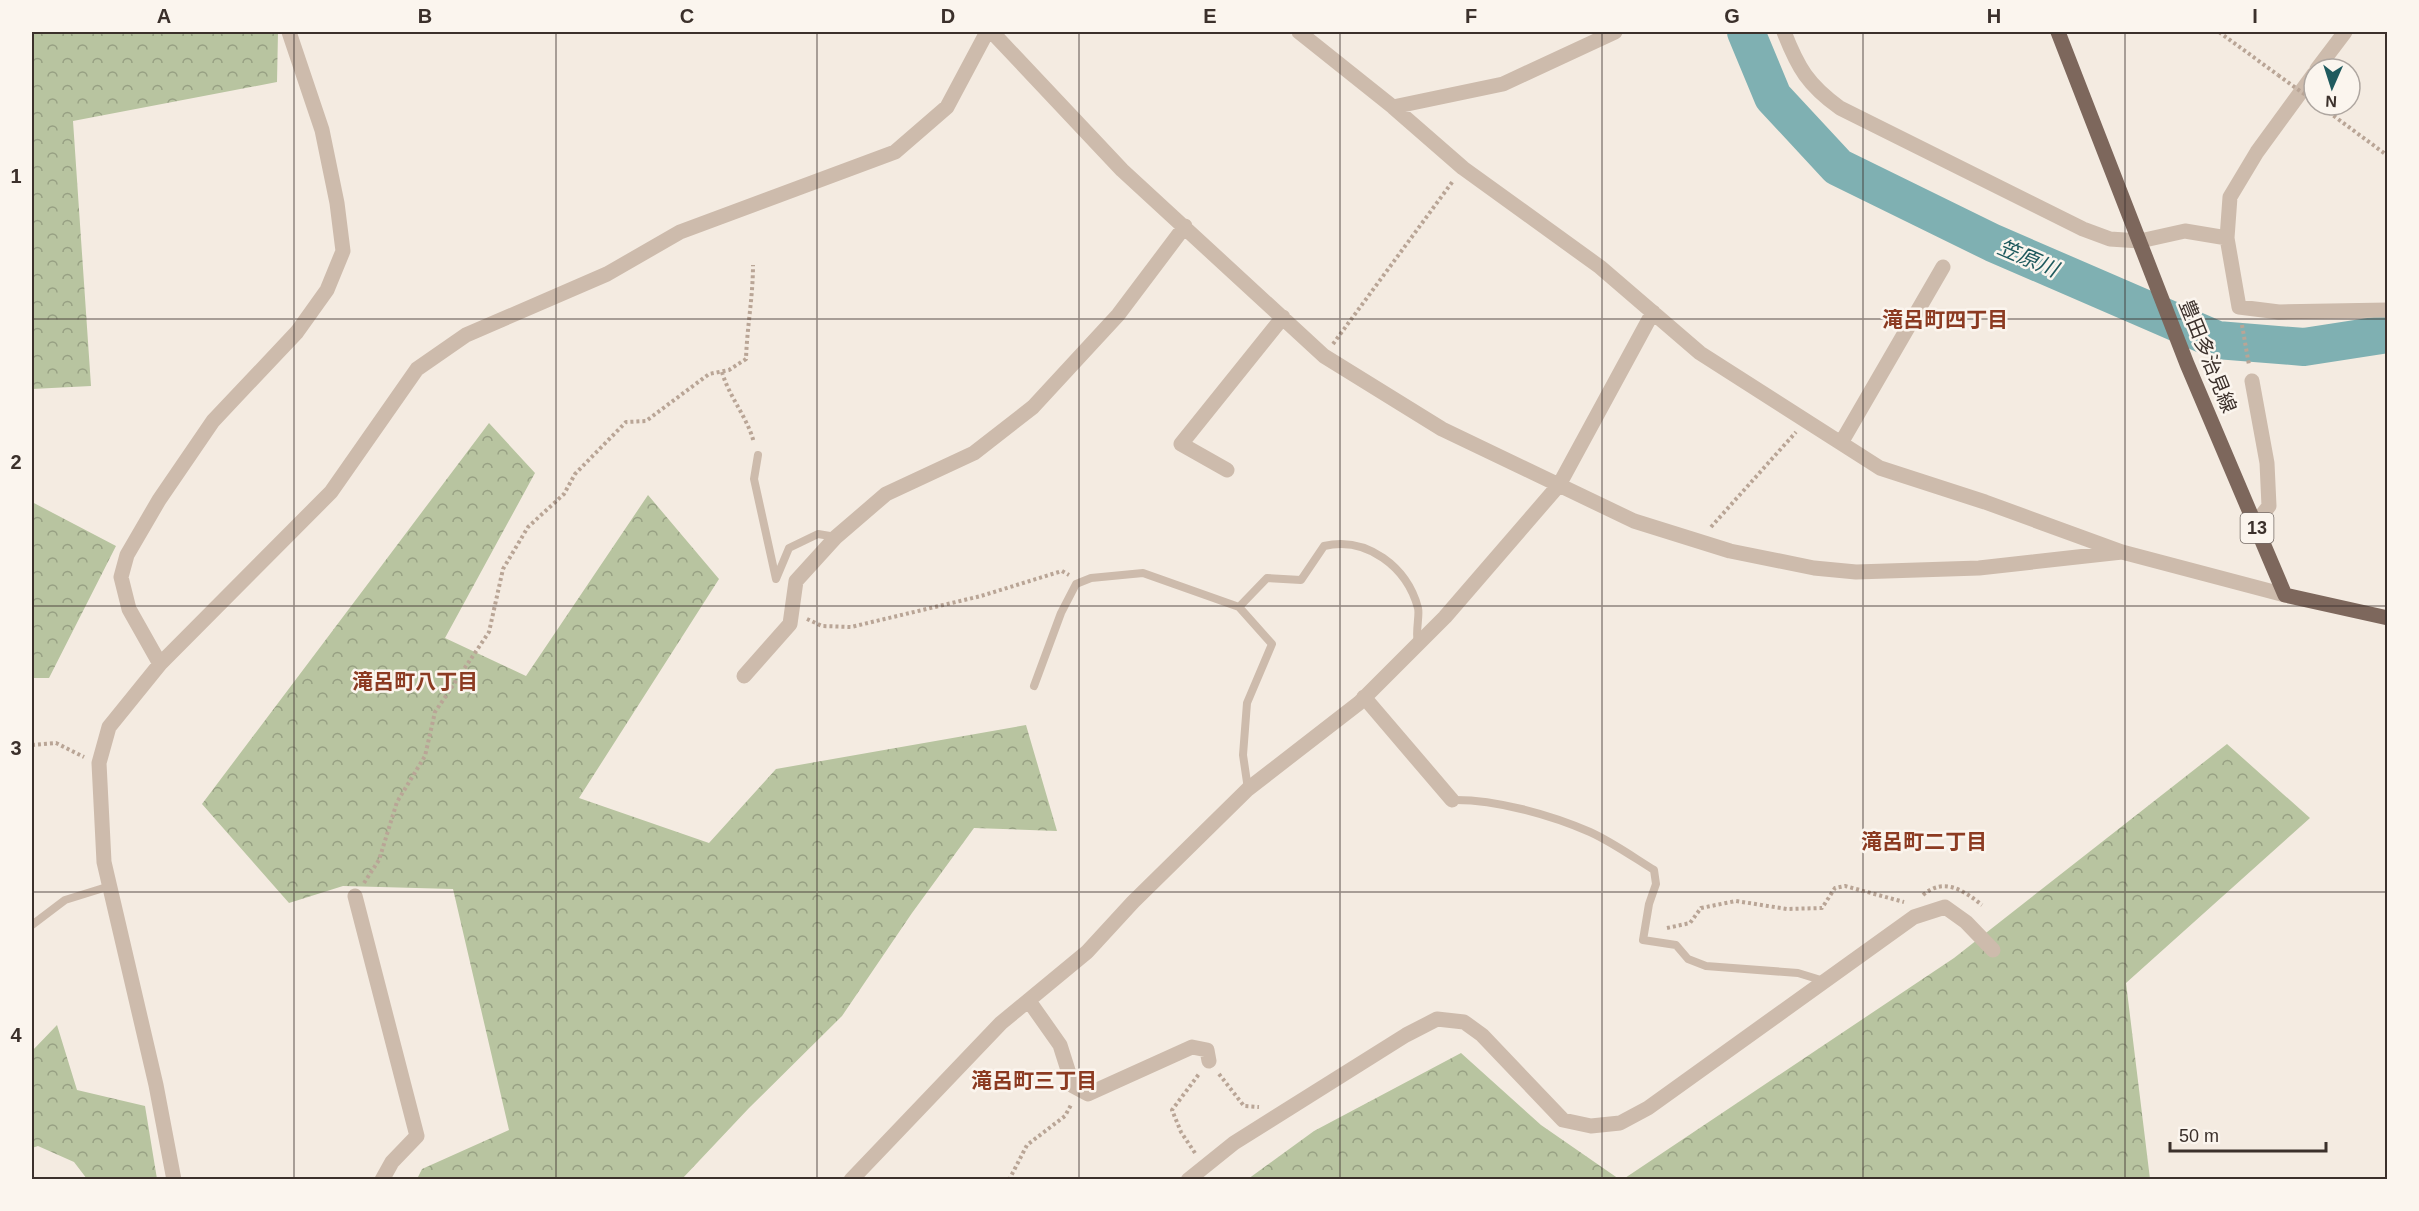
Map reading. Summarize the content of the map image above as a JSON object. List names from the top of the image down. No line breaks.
{"streets":{"main road":["豊田多治見線","13"]},"districts":["滝呂町四丁目","滝呂町八丁目","滝呂町二丁目","滝呂町三丁目"],"water":["笠原川"],"scale_bar":"50 m","north":"bottom","grid":{"columns":["A","B","C","D","E","F","G","H","I"],"rows":["1","2","3","4"]}}
